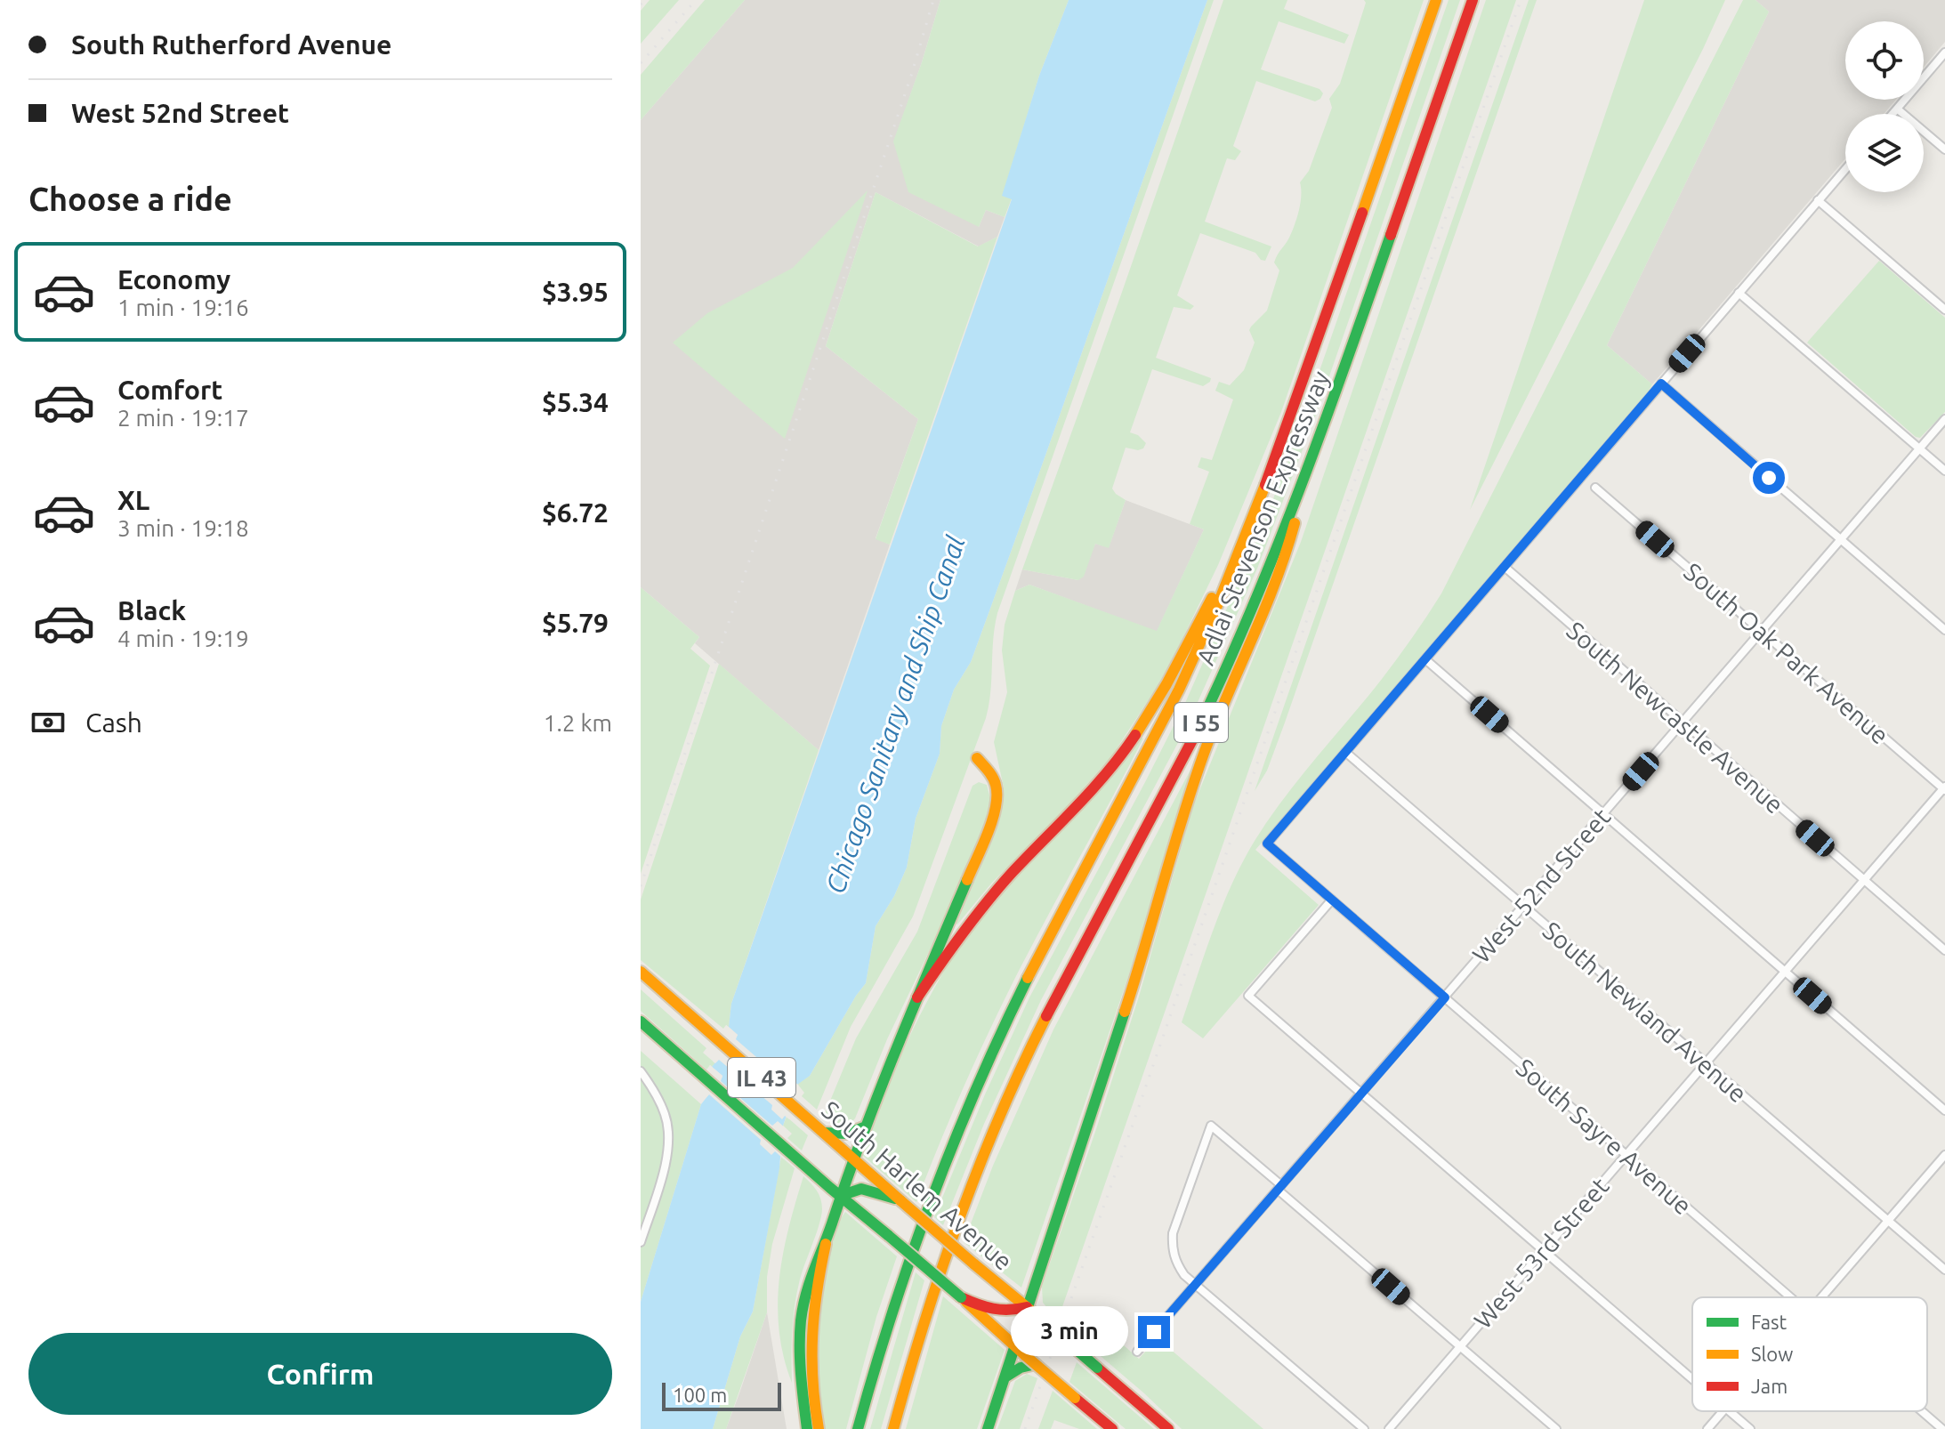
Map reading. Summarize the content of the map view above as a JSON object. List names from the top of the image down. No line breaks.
{"streets":{"main road":["Adlai Stevenson Expressway","I 55","IL 43","South Harlem Avenue"],"street":["South Oak Park Avenue","South Newcastle Avenue","West 52nd Street","South Newland Avenue","South Sayre Avenue","West 53rd Street"]},"crossings":[["South Oak Park Avenue","West 52nd Street"],["South Oak Park Avenue","West 53rd Street"],["South Newcastle Avenue","West 52nd Street"],["South Newcastle Avenue","West 53rd Street"],["West 52nd Street","South Newland Avenue"],["West 52nd Street","South Sayre Avenue"],["South Newland Avenue","South Sayre Avenue"],["South Newland Avenue","West 53rd Street"],["South Sayre Avenue","West 53rd Street"]],"water":["Chicago Sanitary and Ship Canal"],"legend":["Fast","Slow","Jam"],"scale_bar":"100 m","page":{"banner":["South Rutherford Avenue","West 52nd Street"],"heading":"Choose a ride","list":[{"name":"Economy","note":"1 min · 19:16","value":"$3.95"},{"name":"Comfort","note":"2 min · 19:17","value":"$5.34"},{"name":"XL","note":"3 min · 19:18","value":"$6.72"},{"name":"Black","note":"4 min · 19:19","value":"$5.79"}],"pay":["Cash","1.2 km"],"bubble":"3 min","buttons":"Confirm","scale":"100 m"}}
